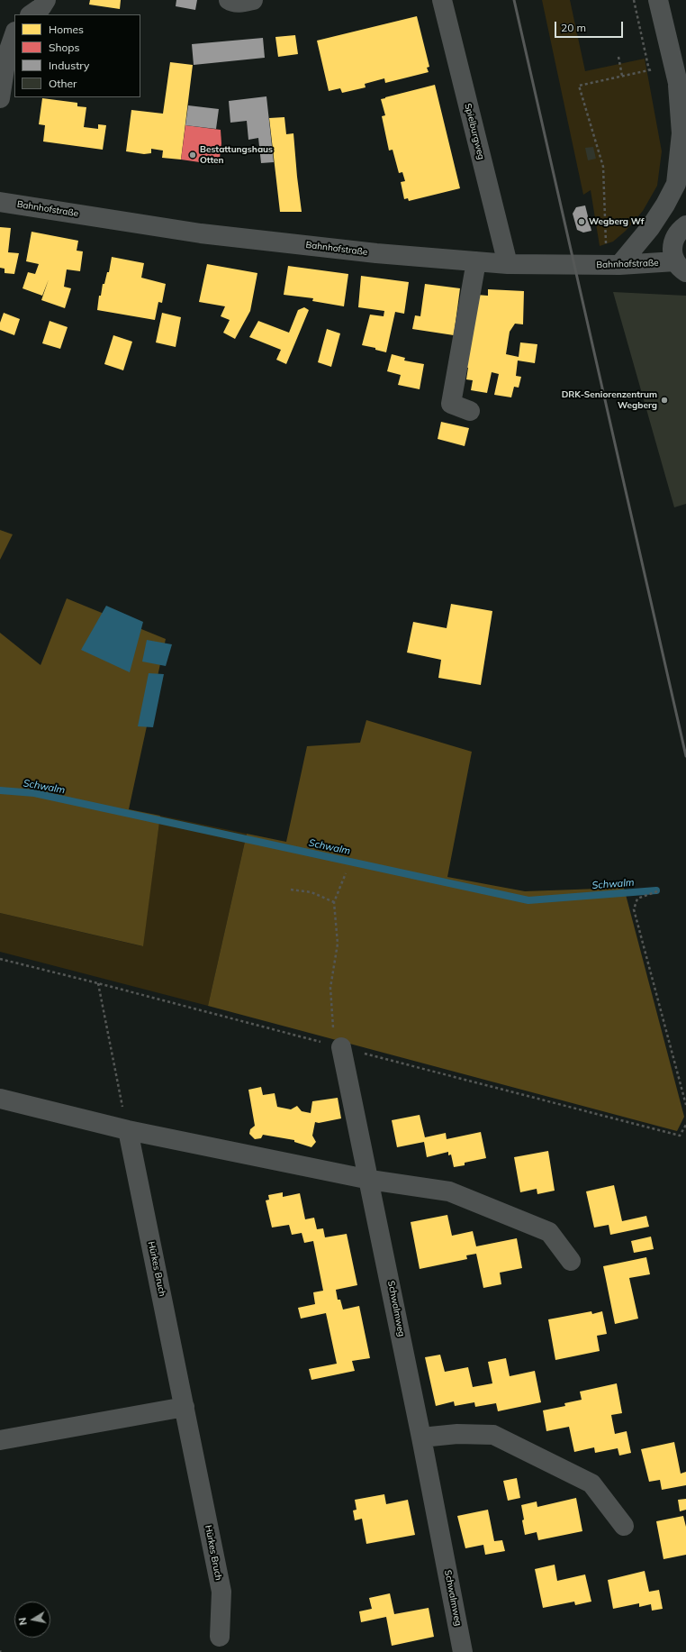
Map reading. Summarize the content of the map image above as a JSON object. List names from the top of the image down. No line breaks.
{"streets":{"street":["Spielburgweg","Bahnhofstraße","Hürkes Bruch","Schwalmweg"]},"crossings":[["Spielburgweg","Bahnhofstraße"]],"water":["Schwalm"],"places":["Bestattungshaus Otten","Wegberg Wf","DRK-Seniorenzentrum Wegberg"],"legend":["Homes","Shops","Industry","Other"],"scale_bar":"20 m","north":"left"}
